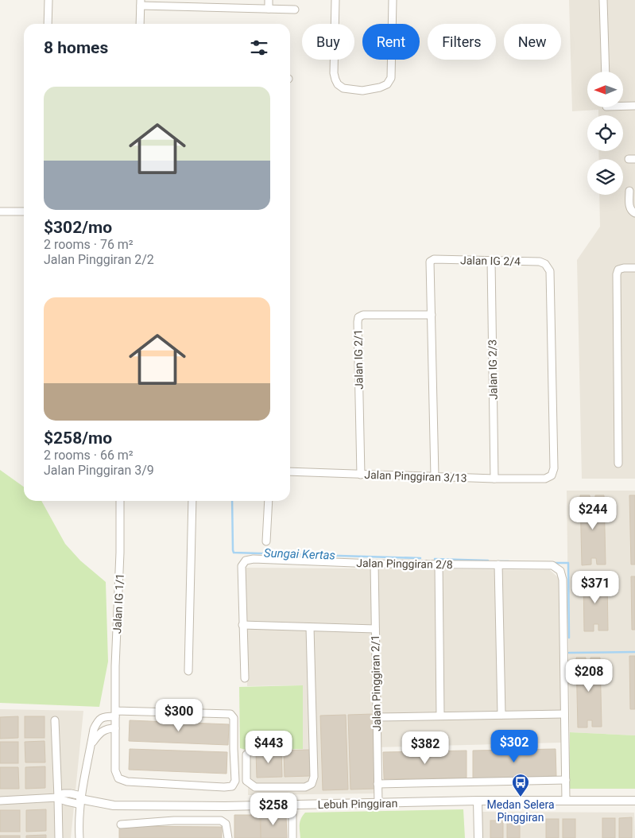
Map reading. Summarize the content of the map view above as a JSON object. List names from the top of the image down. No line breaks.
{"streets":{"street":["Jalan IG 2/4","Jalan IG 2/1","Jalan IG 2/3","Jalan Pinggiran 3/13","Jalan Pinggiran 2/8","Jalan IG 1/1","Jalan Pinggiran 2/1","Lebuh Pinggiran"]},"crossings":[["Jalan IG 2/4","Jalan IG 2/1"],["Jalan IG 2/4","Jalan IG 2/3"],["Jalan IG 2/4","Jalan Pinggiran 3/13"],["Jalan IG 2/1","Jalan Pinggiran 3/13"],["Jalan IG 2/3","Jalan Pinggiran 3/13"],["Jalan Pinggiran 2/8","Jalan Pinggiran 2/1"],["Jalan Pinggiran 2/1","Lebuh Pinggiran"]],"water":["Sungai Kertas"],"places":{"bus stop":["Medan Selera Pinggiran"]},"north":"left","page":{"chip":["Buy","Rent","Filters","New"],"heading":"8 homes","list":[{"name":"$302/mo","note":"2 rooms · 76 m² · Jalan Pinggiran 2/2"},{"name":"$258/mo","note":"2 rooms · 66 m² · Jalan Pinggiran 3/9"}],"price":["$244","$371","$208","$300","$302","$443","$382","$258"]}}
